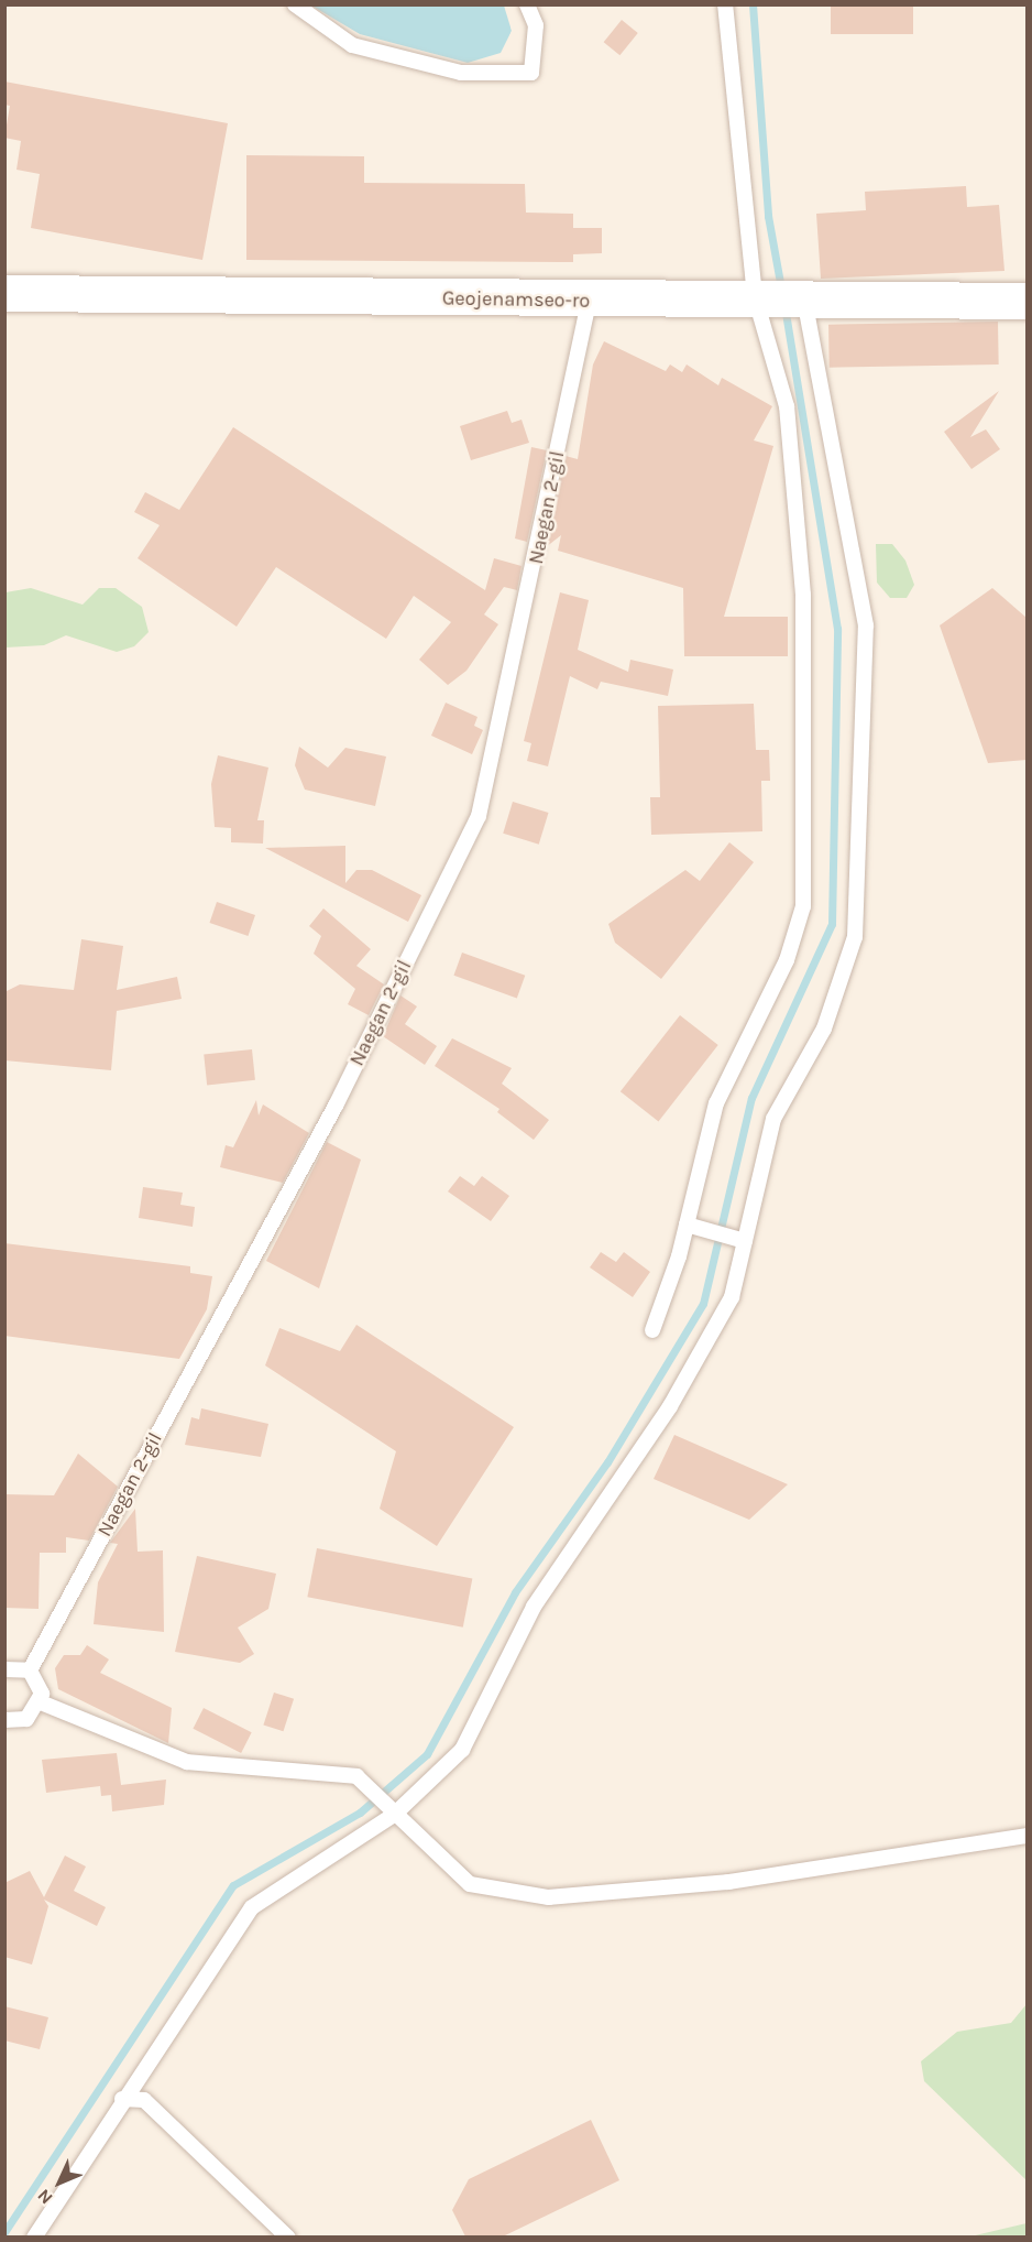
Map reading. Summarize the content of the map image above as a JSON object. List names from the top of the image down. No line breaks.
{"streets":{"main road":["Geojenamseo-ro"],"lane":["Naegan 2-gil"]},"crossings":[["Geojenamseo-ro","Naegan 2-gil"]],"north":"bottom left"}
